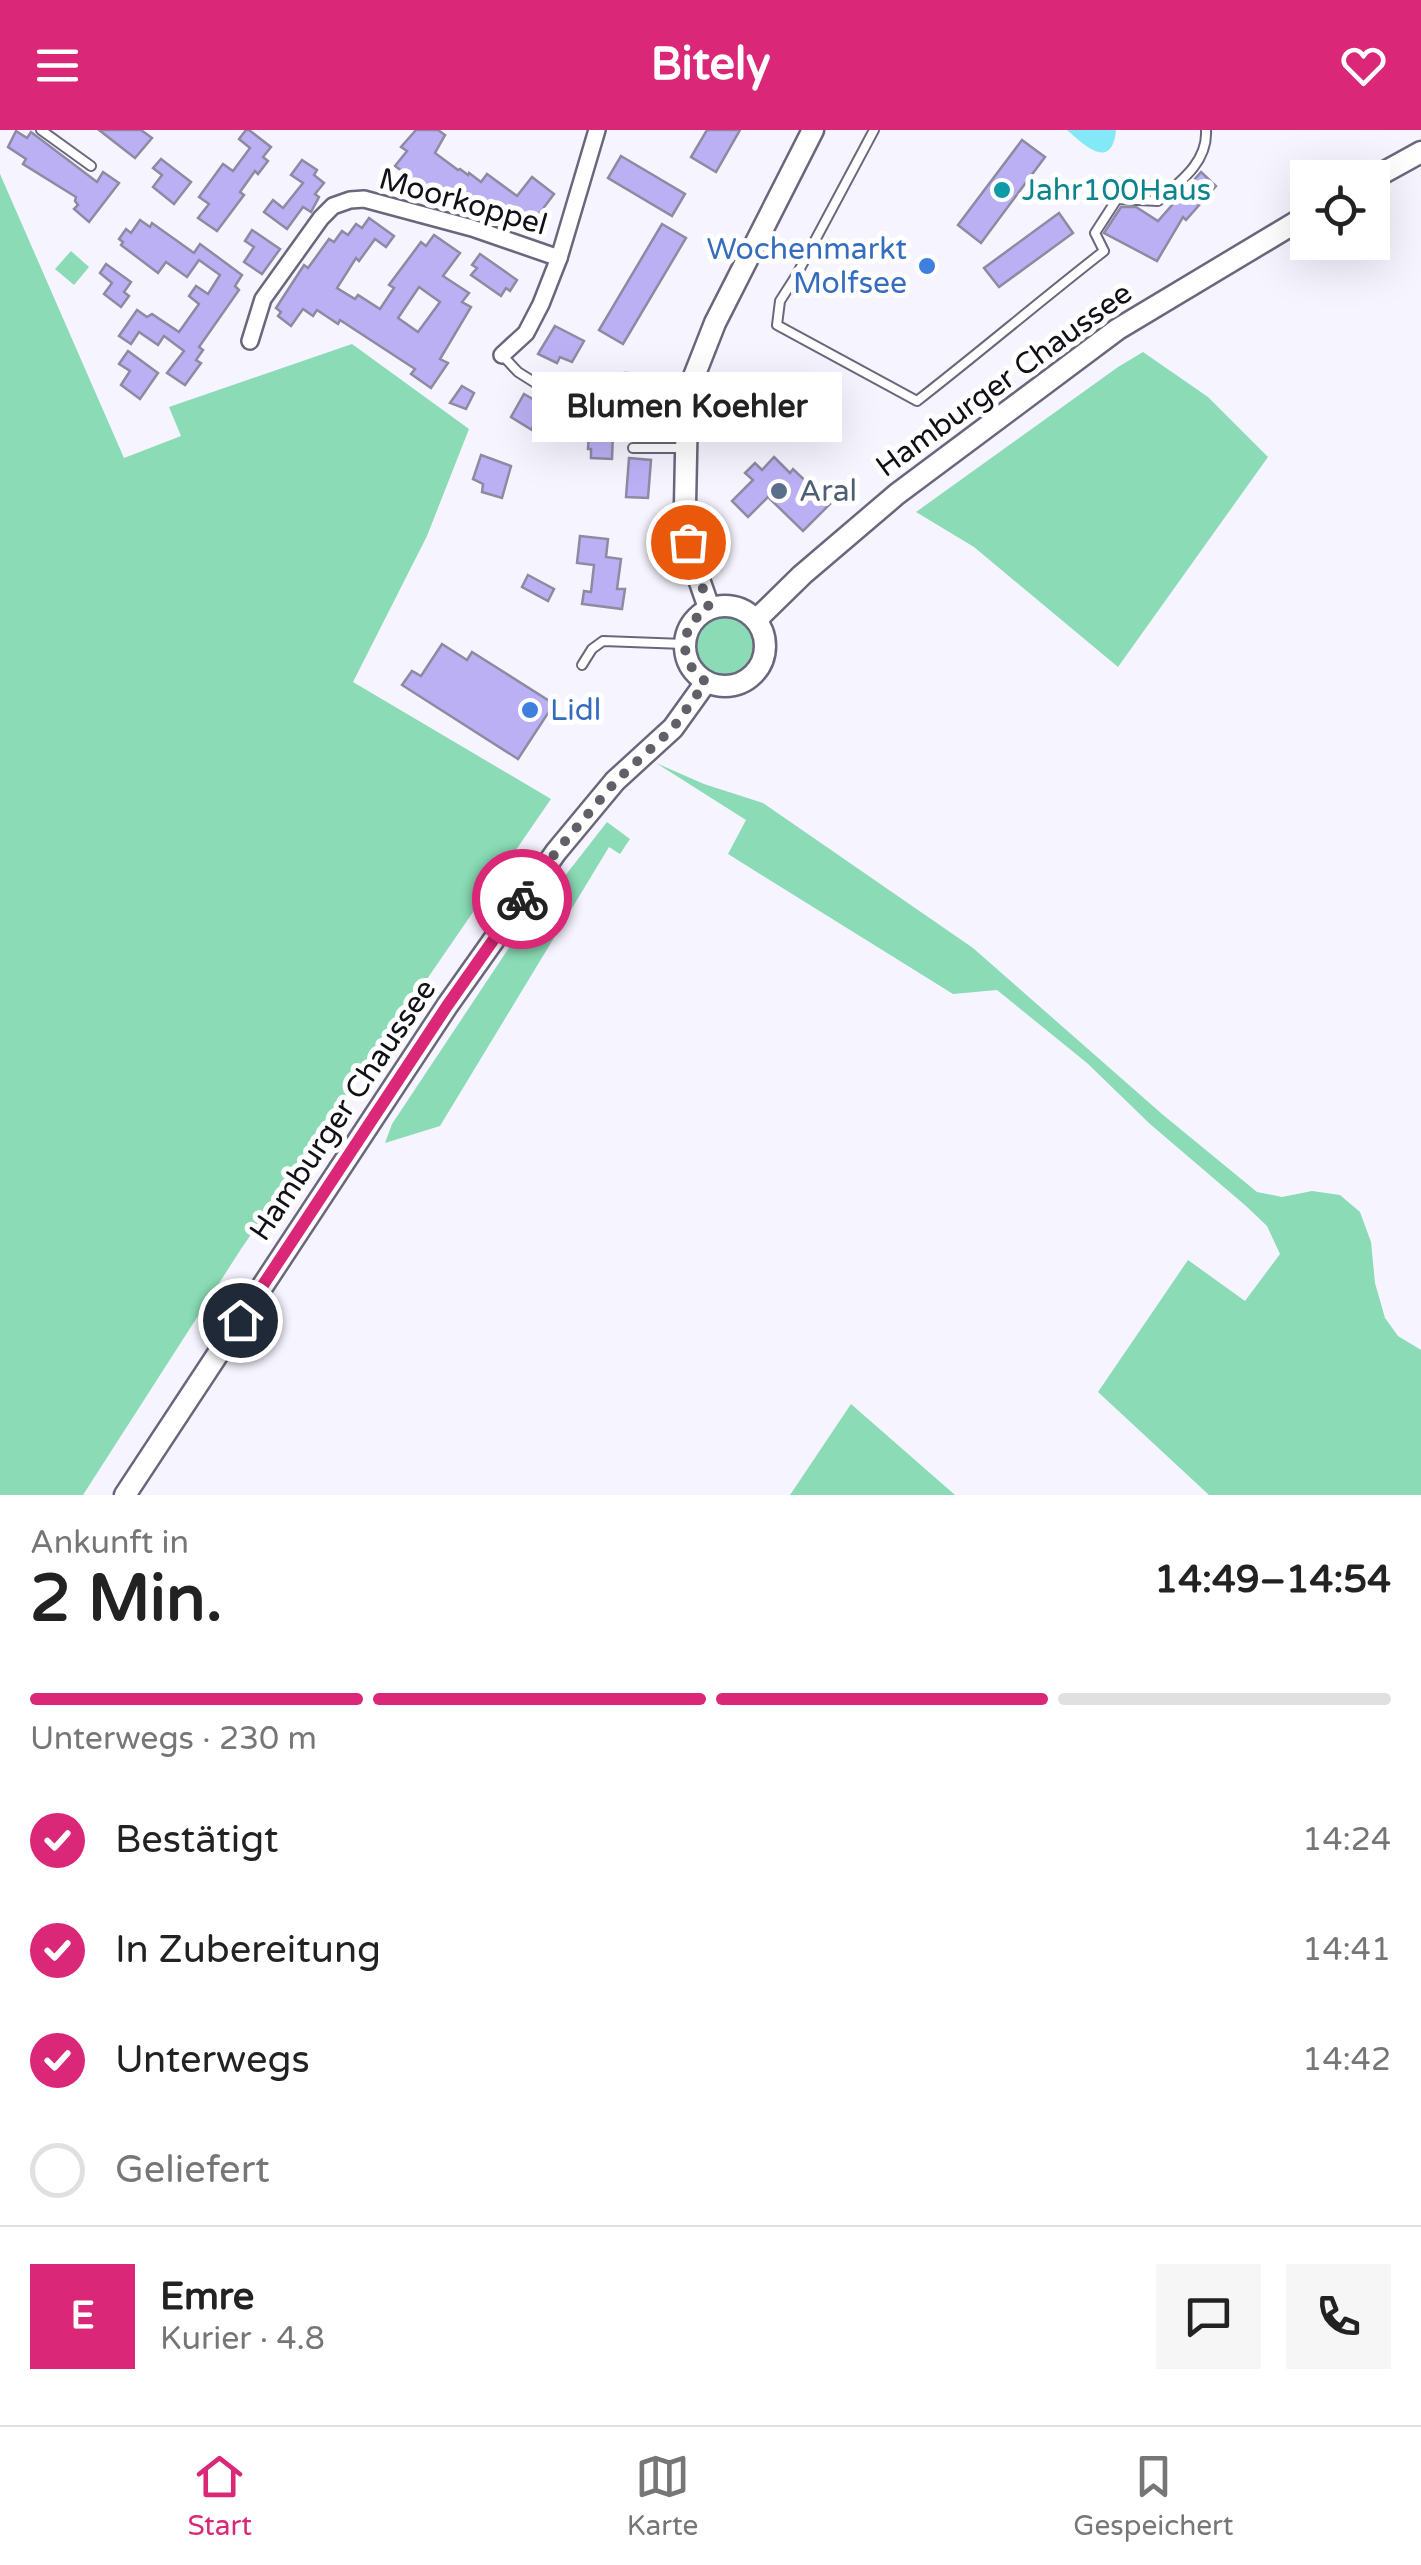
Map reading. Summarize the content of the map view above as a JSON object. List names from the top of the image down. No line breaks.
{"streets":{"main road":["Hamburger Chaussee"],"street":["Moorkoppel"]},"places":["Jahr100Haus","Wochenmarkt Molfsee","Aral","Blumen Koehler","Lidl"],"page":{"header":"Bitely","bubble":"Blumen Koehler","heading":["2 Min.","Ankunft in","14:49–14:54"],"panel":["Emre","Kurier · 4.8"],"bar":"Unterwegs · 230 m","list":[["Bestätigt","14:24"],["In Zubereitung","14:41"],["Unterwegs","14:42"],"Geliefert"],"round":"E","tabs":["Start","Karte","Gespeichert"]}}
